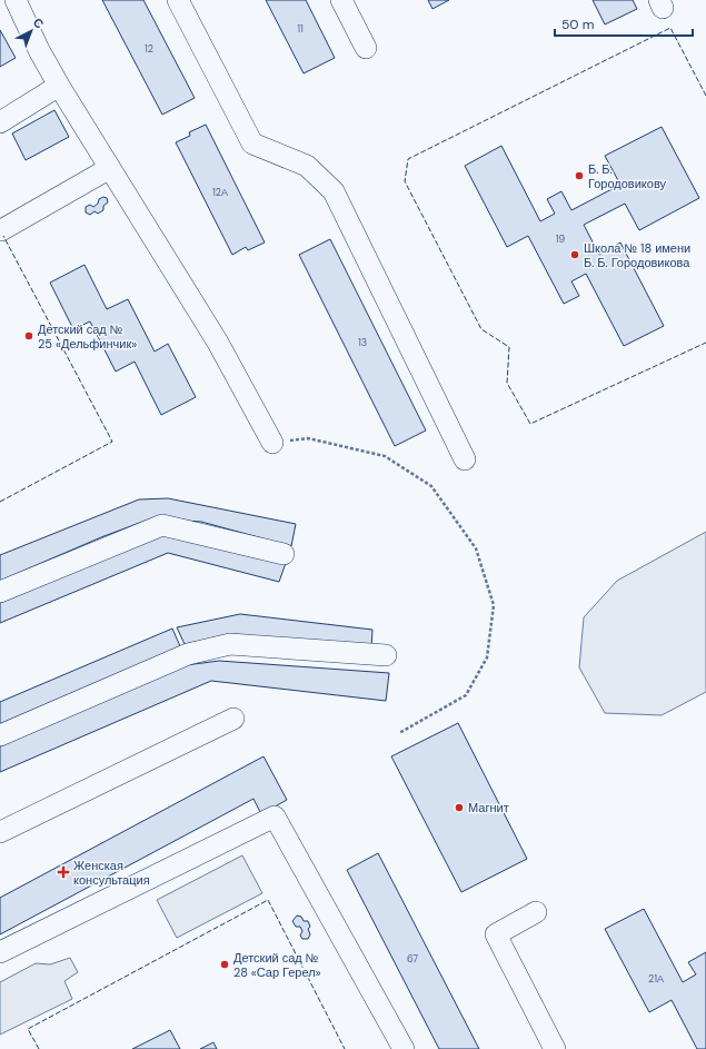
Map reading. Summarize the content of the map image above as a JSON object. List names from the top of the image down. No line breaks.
{"places":{"other":["Б. Б. Городовикову","Школа № 18 имени Б. Б. Городовикова","Детский сад № 25 «Дельфинчик»","Магнит","Детский сад № 28 «Сар Герел»"],"health":["Женская консультация"]},"house_numbers":["11","12","12А","19","13","67","21А"],"scale_bar":"50 m","north":"top right"}
